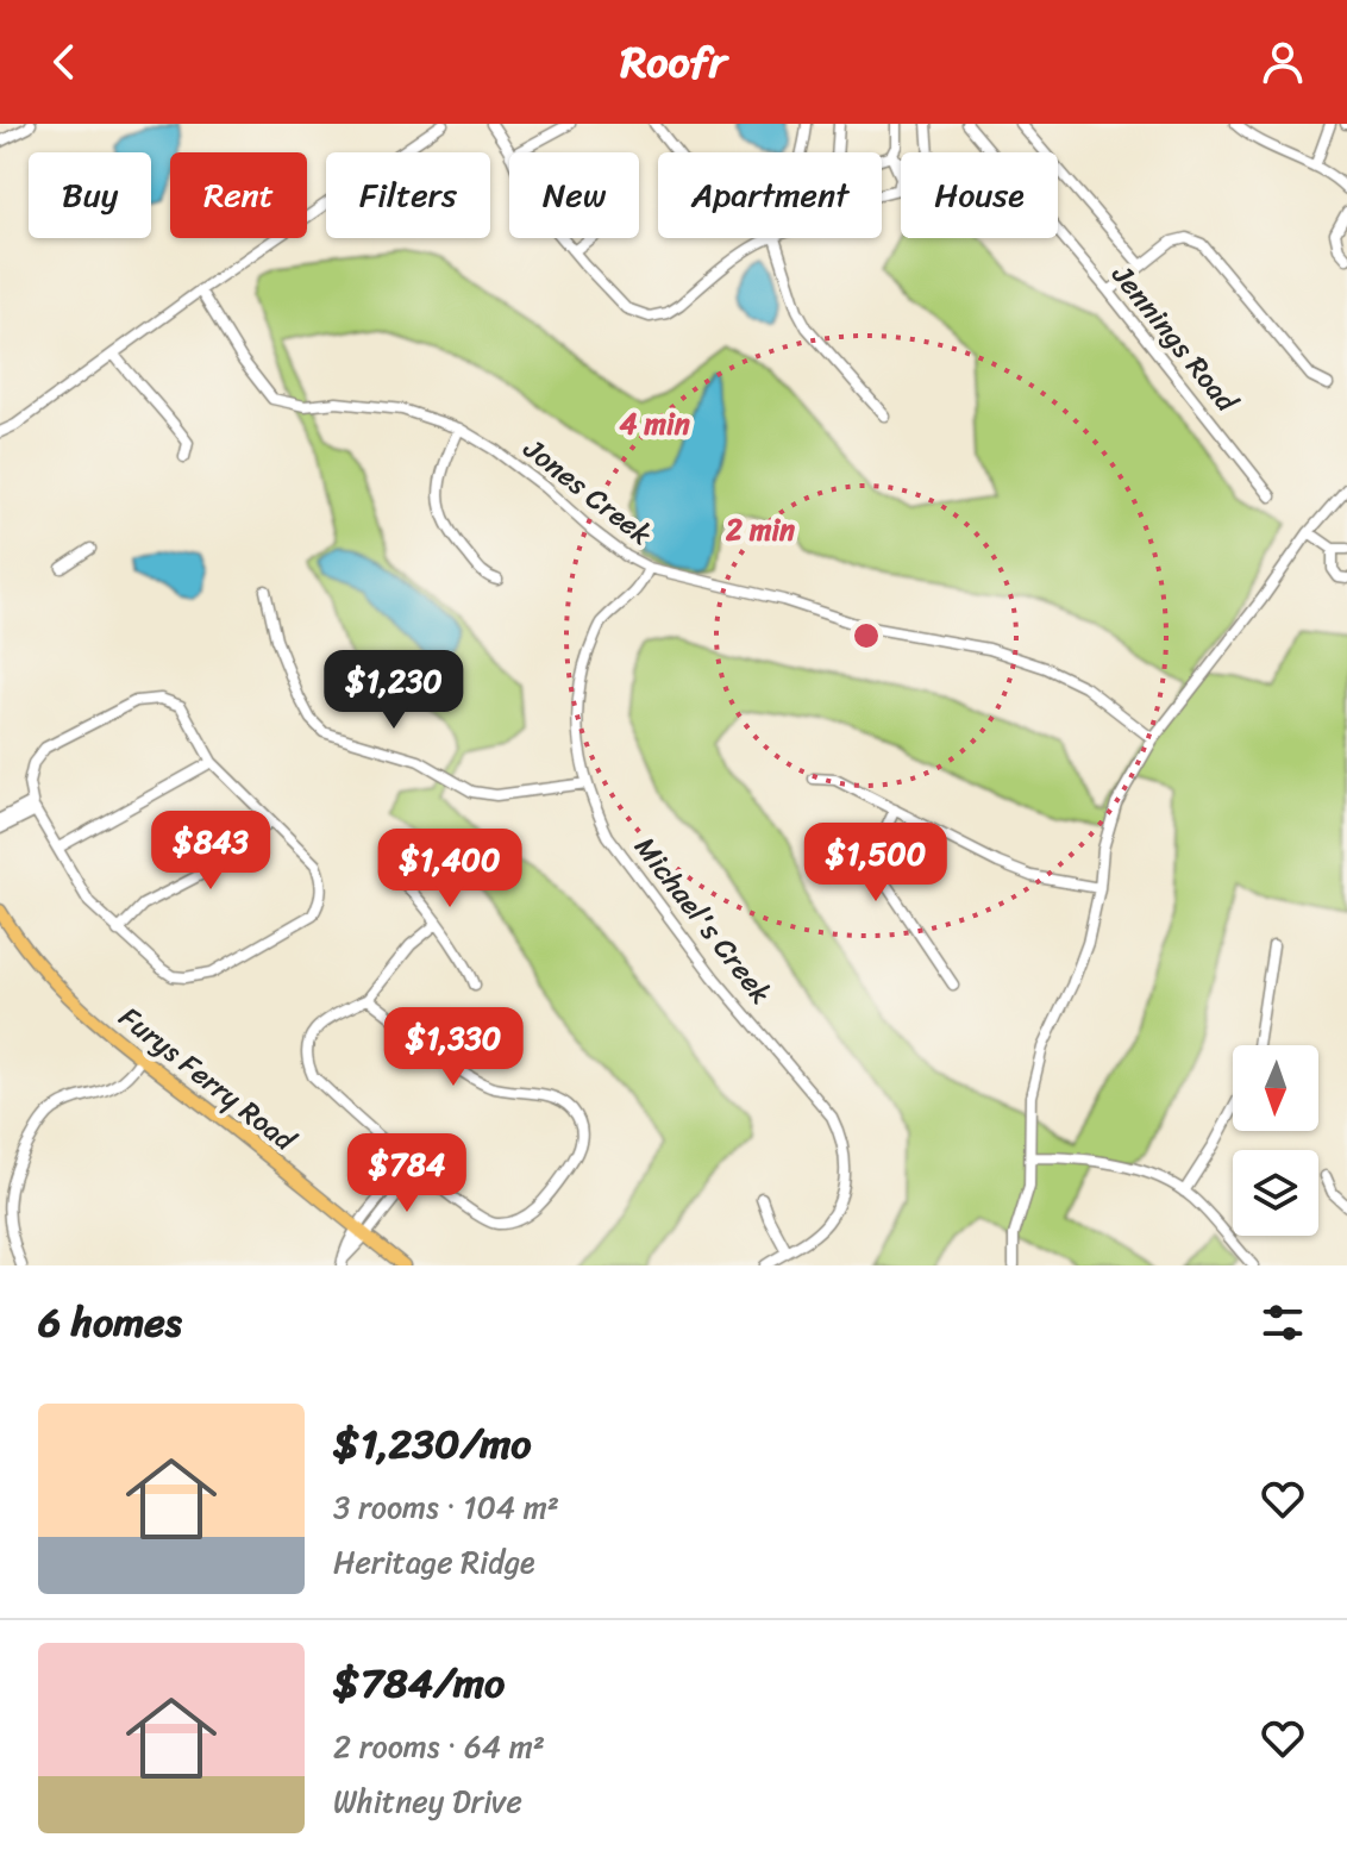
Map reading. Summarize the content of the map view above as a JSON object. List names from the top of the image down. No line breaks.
{"streets":{"main road":["Furys Ferry Road"],"street":["Jennings Road","Jones Creek","Michael's Creek"]},"crossings":[["Jones Creek","Michael's Creek"]],"north":"bottom","page":{"header":"Roofr","chip":["Buy","Rent","Filters","New","Apartment","House"],"price":["$1,230","$843","$1,500","$1,400","$1,330","$784"],"heading":"6 homes","list":[{"name":"$1,230/mo","note":"3 rooms · 104 m² · Heritage Ridge"},{"name":"$784/mo","note":"2 rooms · 64 m² · Whitney Drive"}]},"rings":["4 min","2 min"]}
